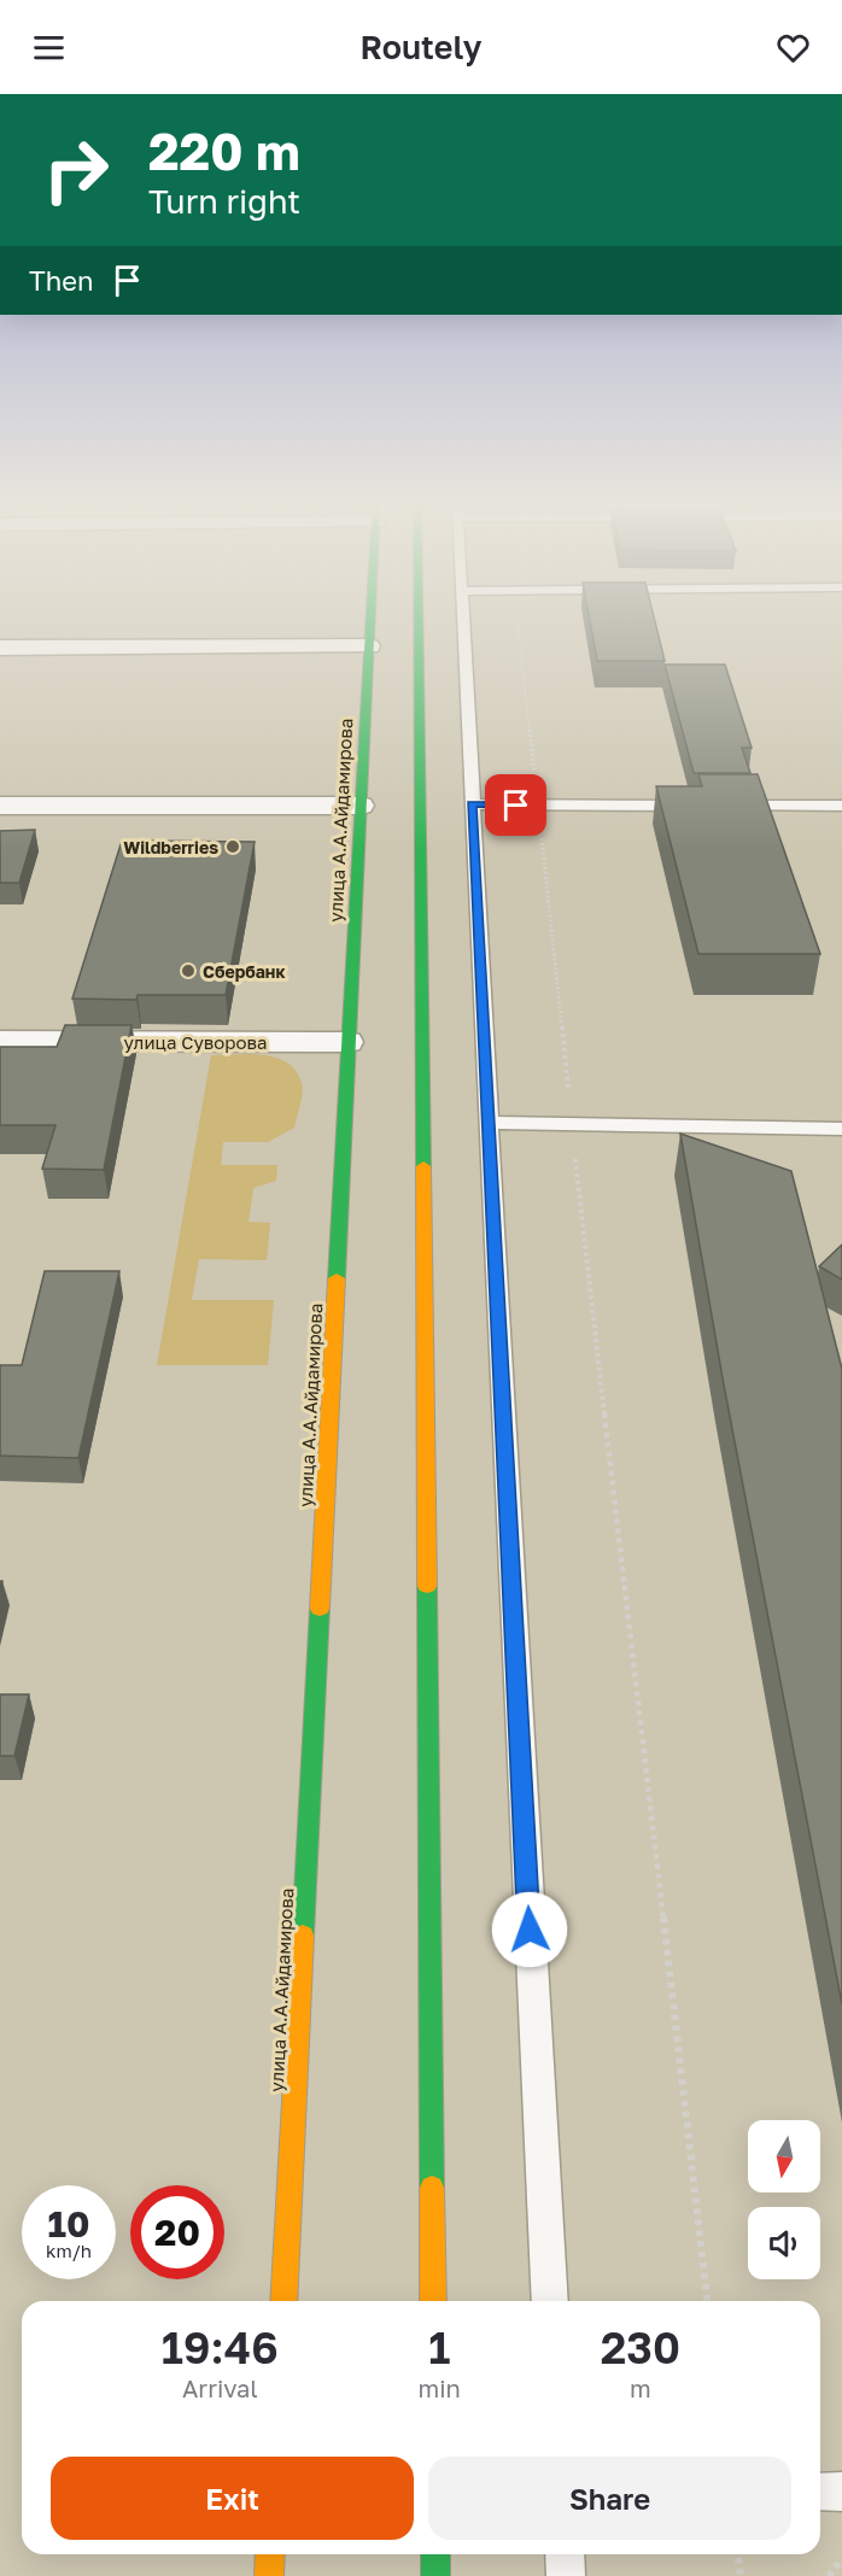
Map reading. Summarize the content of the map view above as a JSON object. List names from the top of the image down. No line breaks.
{"streets":{"main road":["улица А.А.Айдамирова"],"street":["улица Суворова"]},"crossings":[["улица А.А.Айдамирова","улица Суворова"]],"places":["Wildberries","Сбербанк"],"north":"bottom","page":{"header":"Routely","turn":["220 m","Turn right"],"then":"Then","speed":"10 km/h","limit":"20","eta":["19:46","Arrival","1","min","230","m"],"buttons":["Exit","Share"]}}
